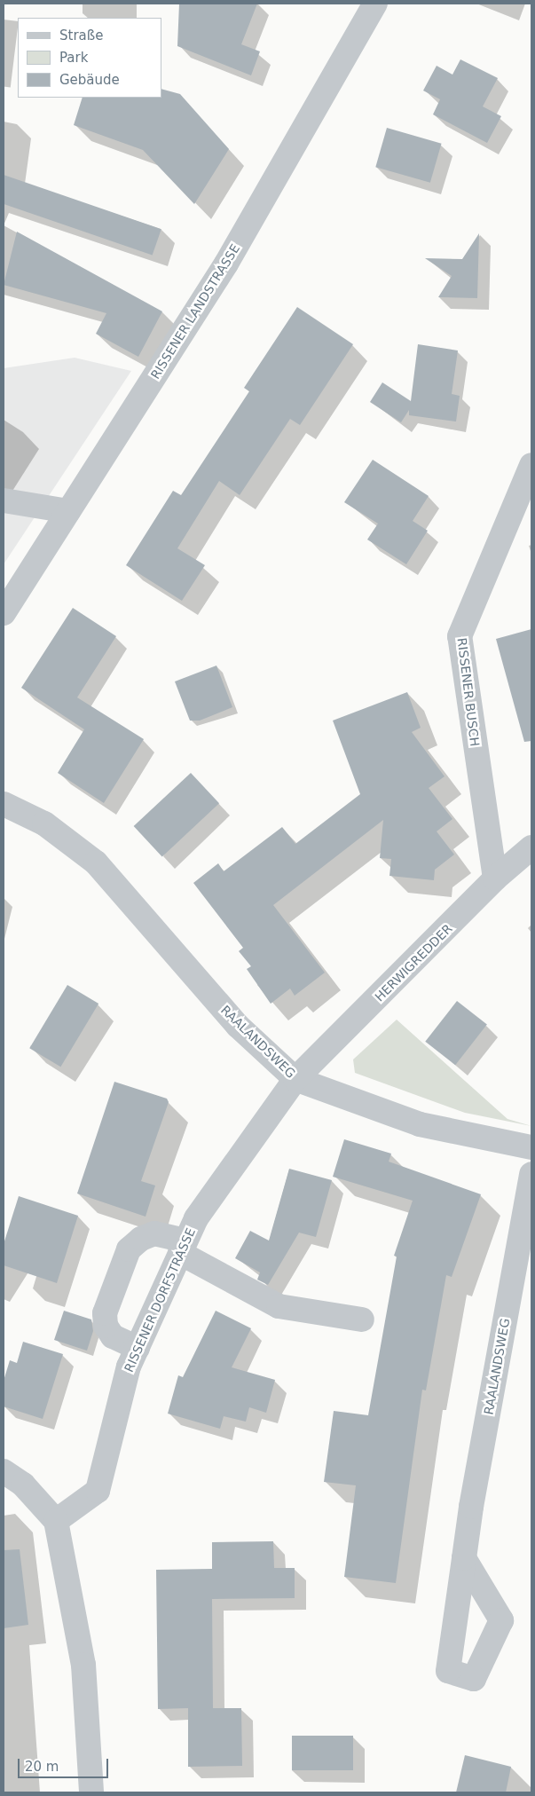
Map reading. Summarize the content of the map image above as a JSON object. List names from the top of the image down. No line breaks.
{"streets":{"street":["RISSENER LANDSTRASSE","RISSENER BUSCH","HERWIGREDDER","RAALANDSWEG","RISSENER DORFSTRASSE"]},"crossings":[["RISSENER BUSCH","HERWIGREDDER"],["HERWIGREDDER","RAALANDSWEG"],["HERWIGREDDER","RISSENER DORFSTRASSE"],["RAALANDSWEG","RISSENER DORFSTRASSE"]],"legend":["Straße","Park","Gebäude"],"scale_bar":"20 m"}
